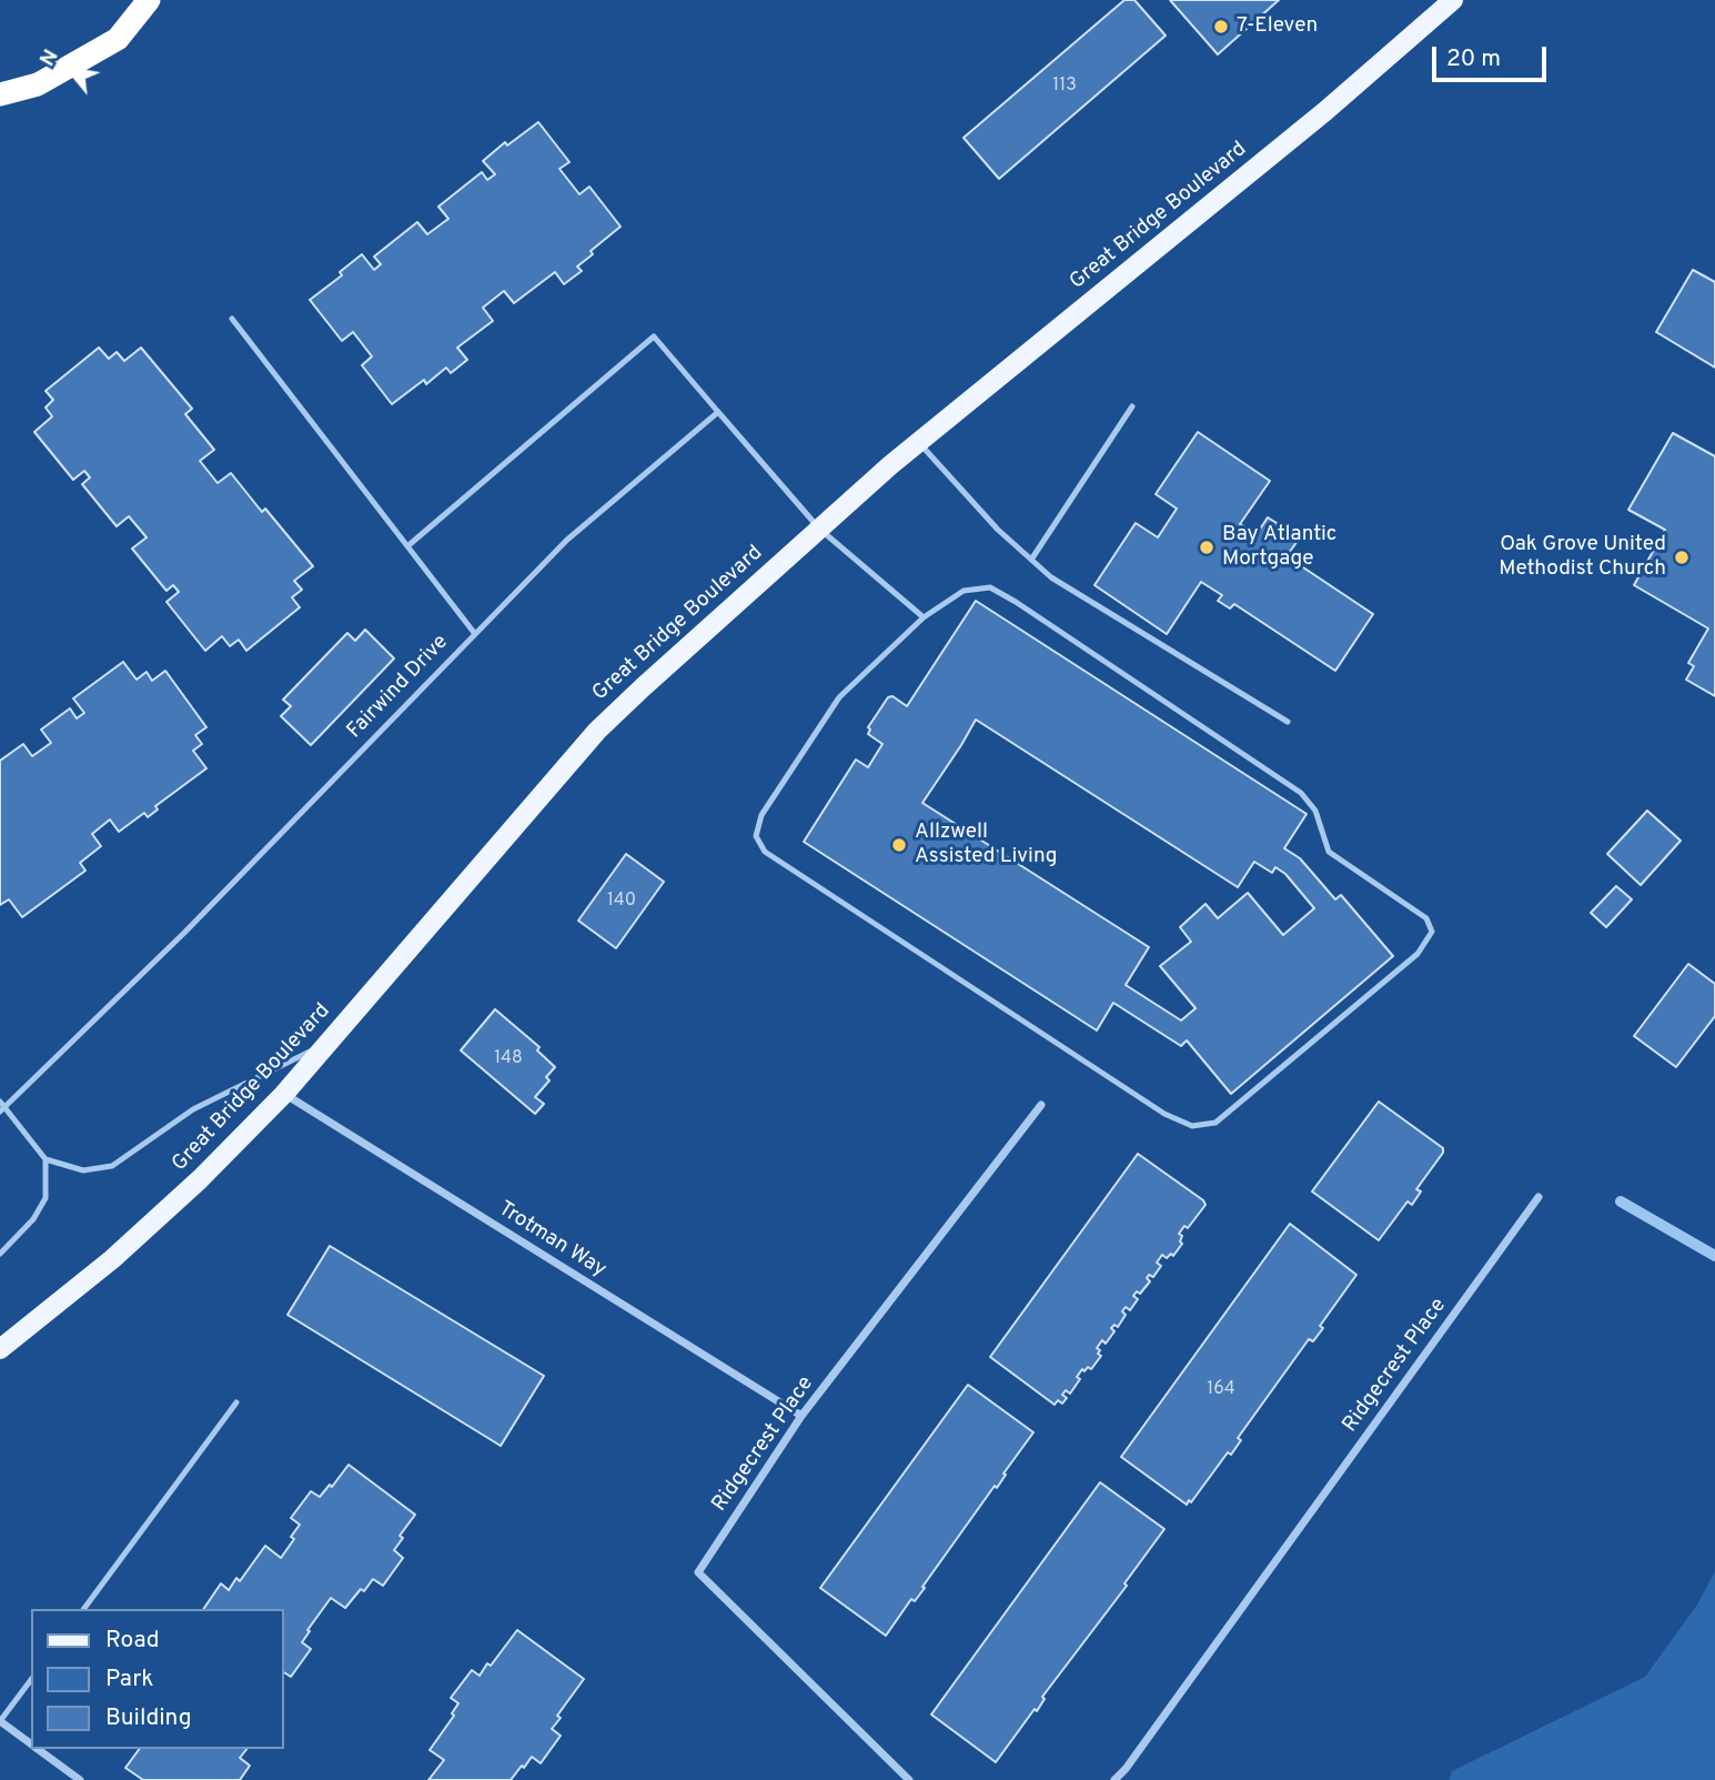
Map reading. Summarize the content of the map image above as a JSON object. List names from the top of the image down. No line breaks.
{"streets":{"main road":["Great Bridge Boulevard"],"street":["Trotman Way","Ridgecrest Place"],"lane":["Fairwind Drive"]},"crossings":[["Great Bridge Boulevard","Trotman Way"],["Trotman Way","Ridgecrest Place"]],"places":["7-Eleven","Bay Atlantic Mortgage","Oak Grove United Methodist Church","Allzwell Assisted Living"],"house_numbers":["113","140","148","164"],"legend":["Road","Park","Building"],"scale_bar":"20 m","north":"top left"}
